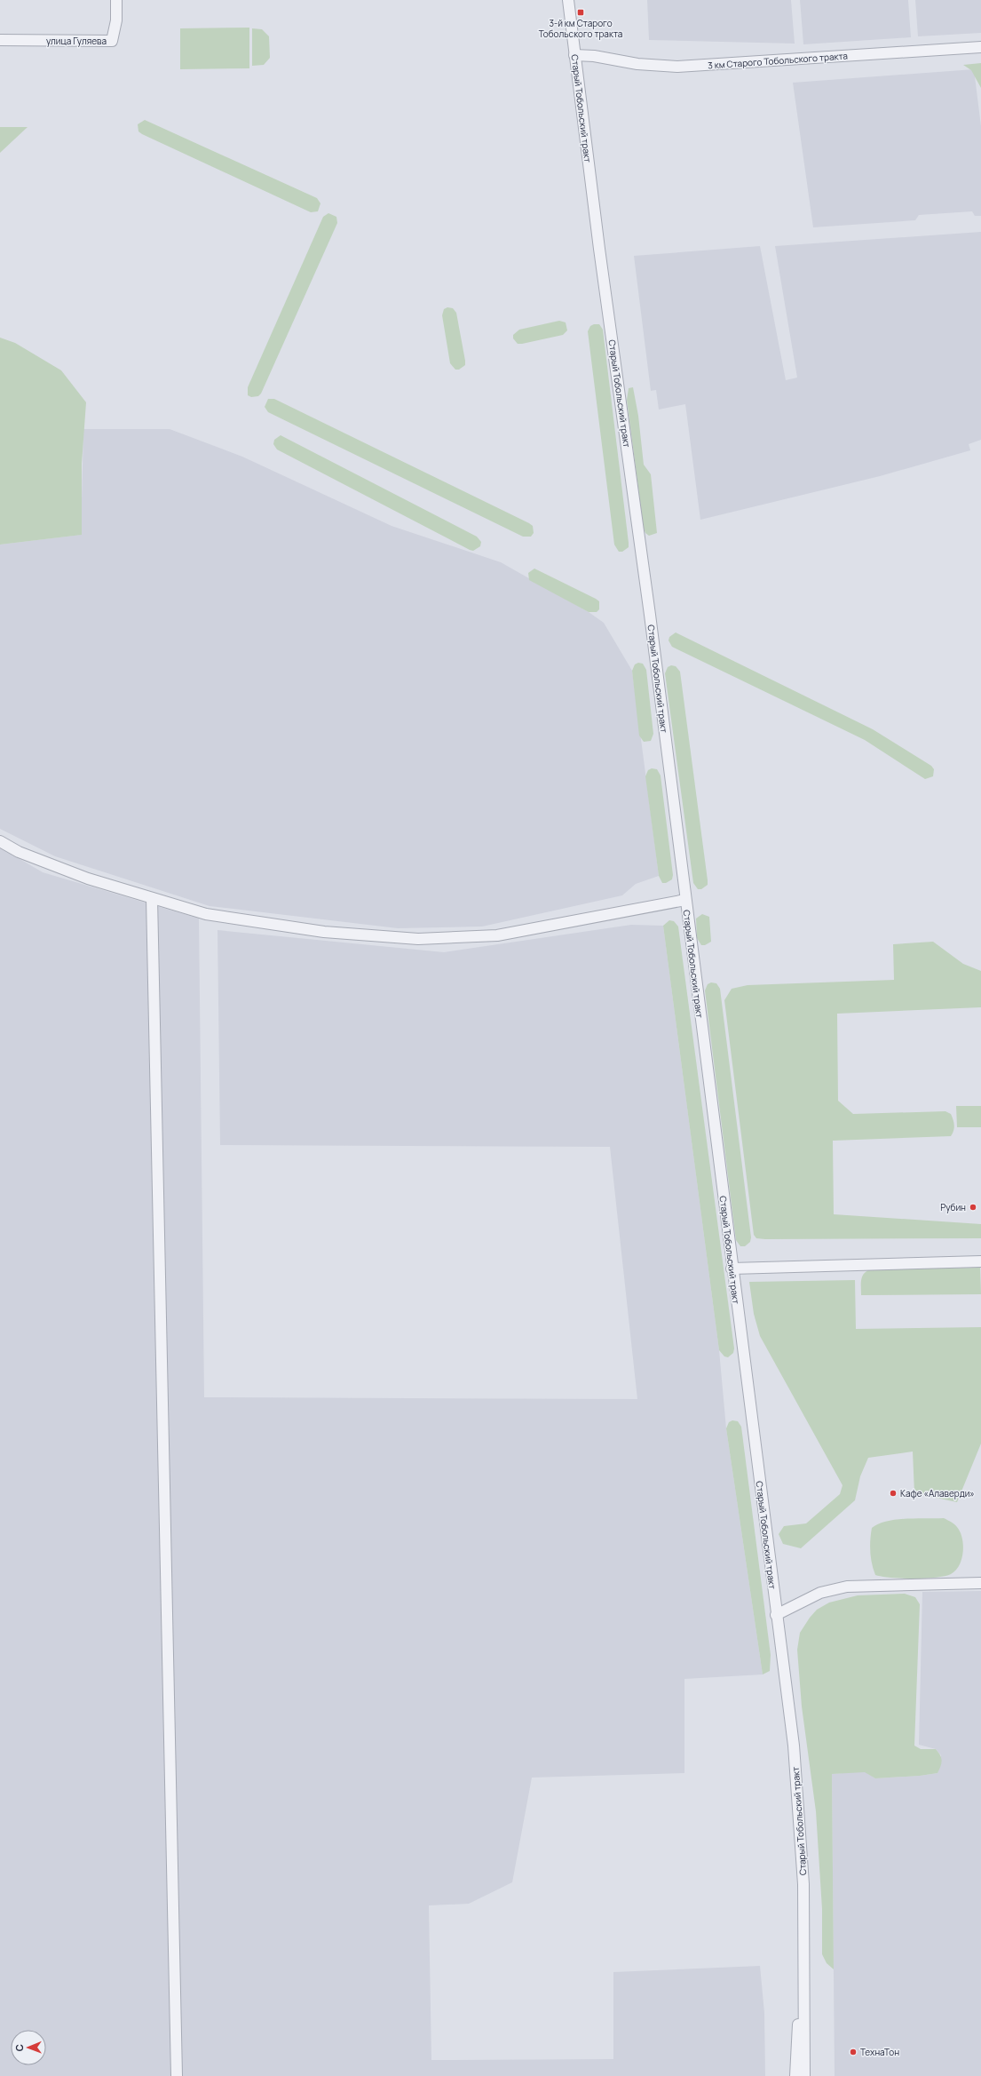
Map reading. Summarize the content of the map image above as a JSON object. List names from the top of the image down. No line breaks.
{"streets":{"street":["улица Гуляева","3 км Старого Тобольского тракта","Старый Тобольский тракт"]},"crossings":[["3 км Старого Тобольского тракта","Старый Тобольский тракт"]],"places":{"transit":["3-й км Старого Тобольского тракта"],"other":["Рубин","Кафе «Алаверди»","ТехнаТон"]},"north":"left"}
